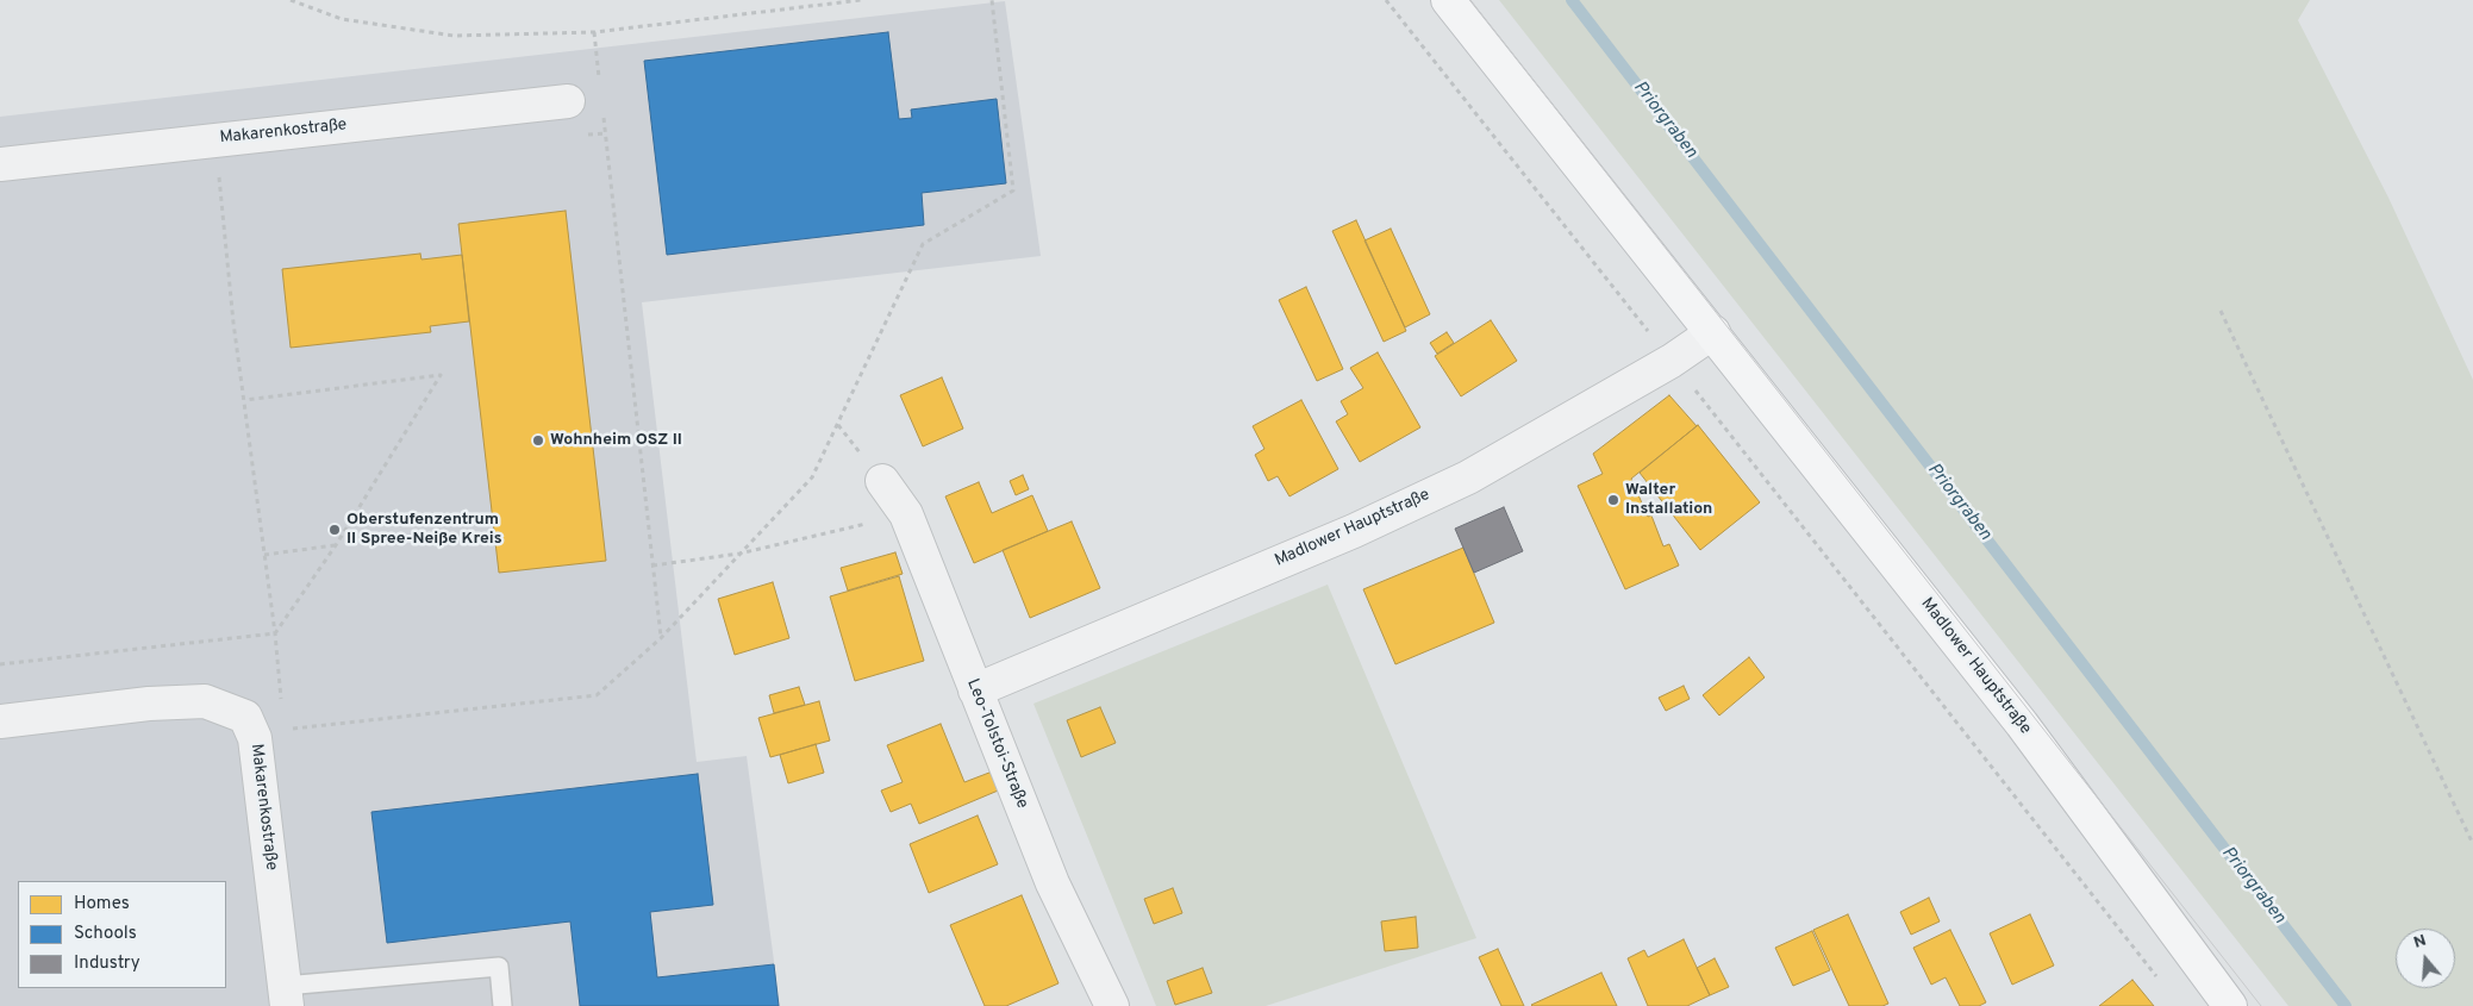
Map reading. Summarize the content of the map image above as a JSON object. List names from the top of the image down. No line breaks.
{"streets":{"main road":["Madlower Hauptstraße"],"street":["Makarenkostraße","Leo-Tolstoi-Straße"]},"crossings":[["Madlower Hauptstraße","Leo-Tolstoi-Straße"]],"water":["Priorgraben"],"places":["Wohnheim OSZ II","Walter Installation","Oberstufenzentrum II Spree-Neiße Kreis"],"legend":["Homes","Schools","Industry"],"north":"top"}
